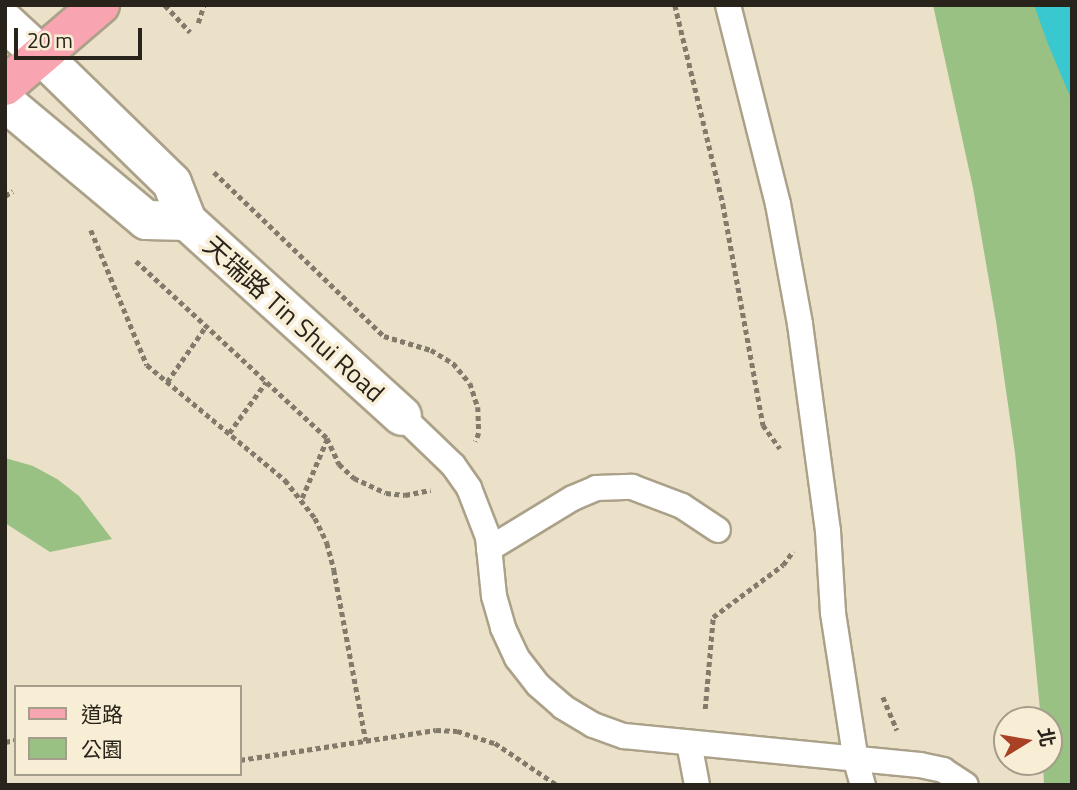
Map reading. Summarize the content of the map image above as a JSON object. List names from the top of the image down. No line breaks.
{"streets":{"street":["天瑞路 Tin Shui Road"]},"legend":["道路","公園"],"scale_bar":"20 m","north":"right"}
